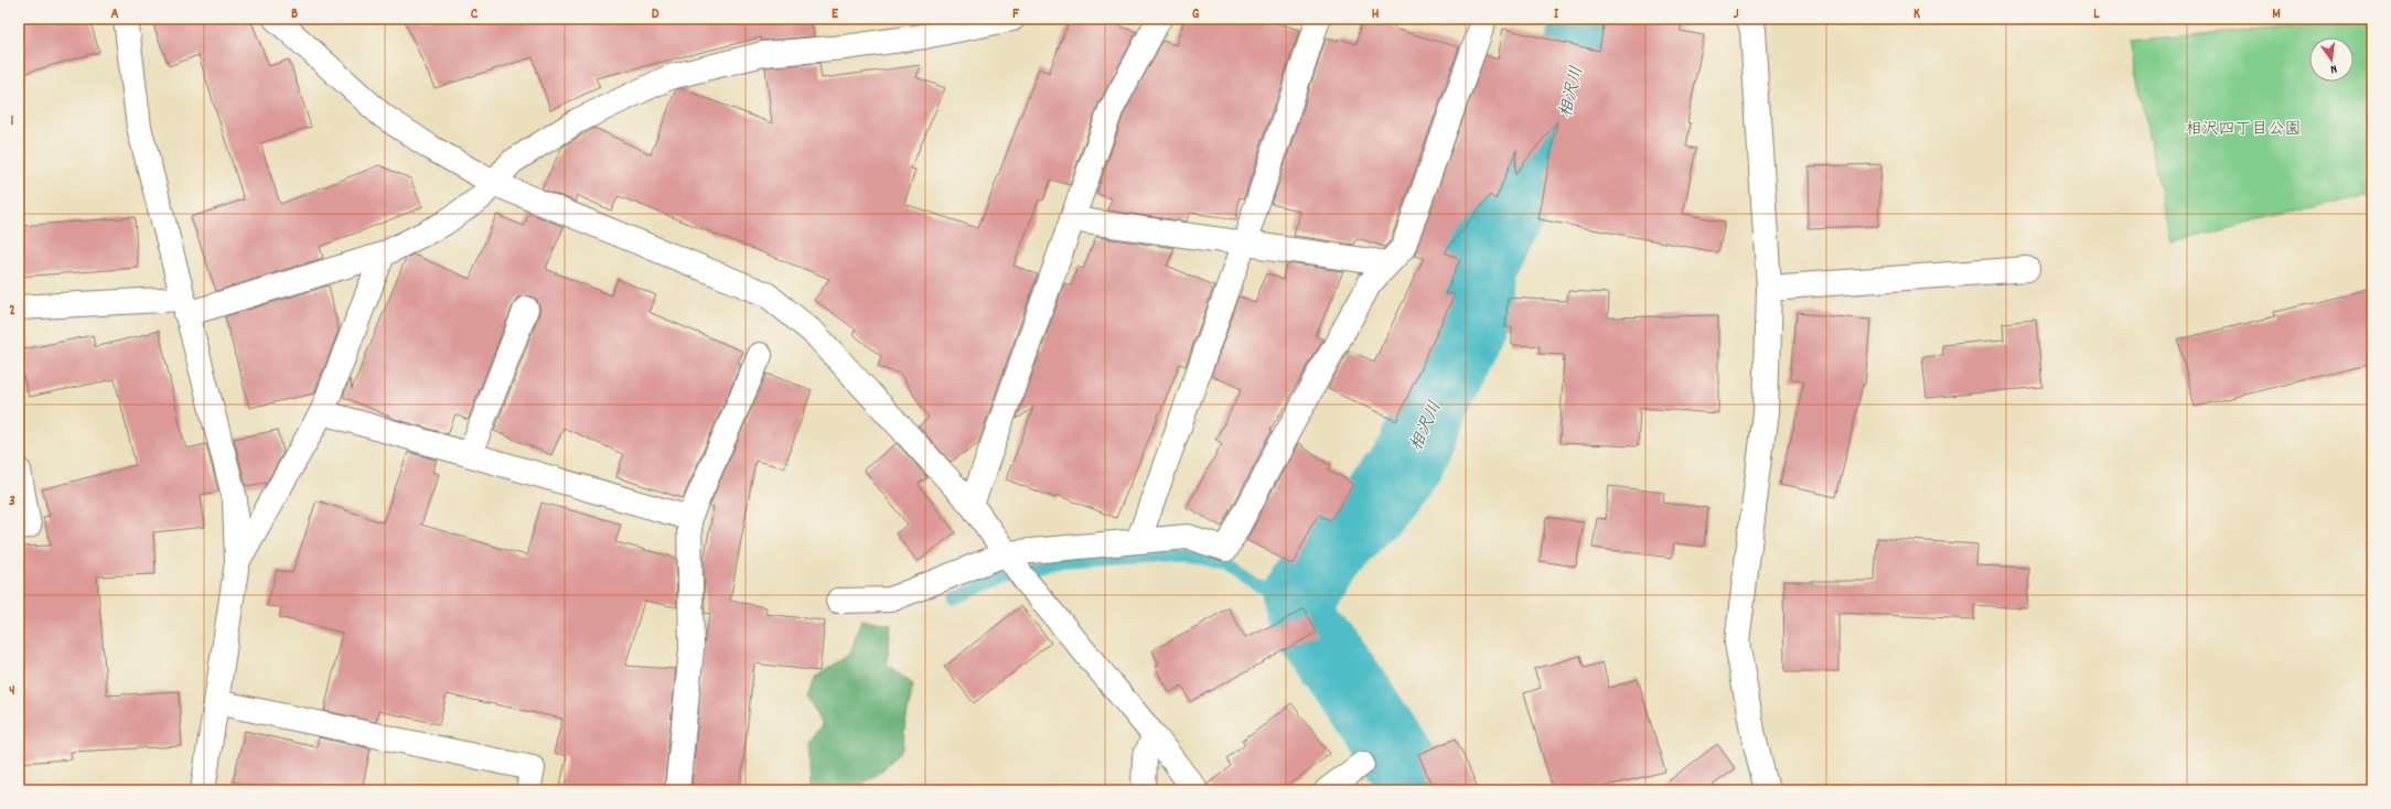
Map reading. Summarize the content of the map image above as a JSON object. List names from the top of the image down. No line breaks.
{"water":["相沢川"],"parks":["相沢四丁目公園"],"north":"bottom","grid":{"columns":["A","B","C","D","E","F","G","H","I","J","K","L","M"],"rows":["1","2","3","4"]}}
